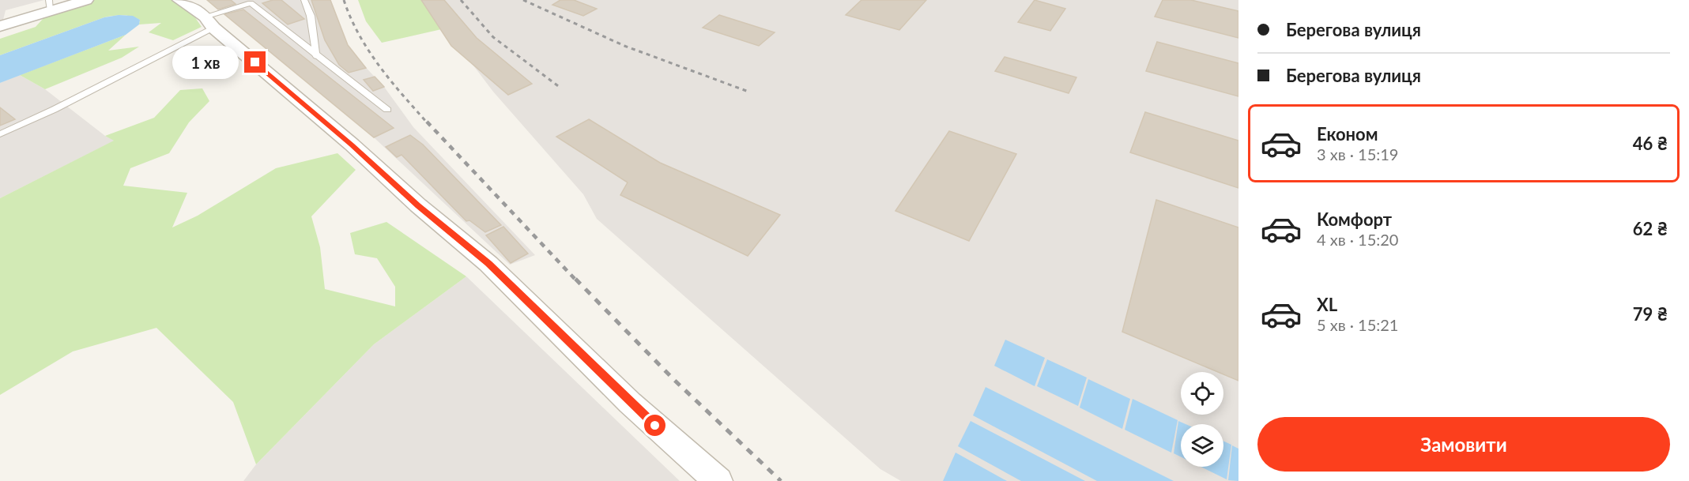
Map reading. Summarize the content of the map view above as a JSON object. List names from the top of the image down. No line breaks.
{"page":{"banner":["Берегова вулиця","Берегова вулиця"],"bubble":"1 хв","list":[{"name":"Економ","note":"3 хв · 15:19","value":"46 ₴"},{"name":"Комфорт","note":"4 хв · 15:20","value":"62 ₴"},{"name":"XL","note":"5 хв · 15:21","value":"79 ₴"}],"buttons":"Замовити"}}
